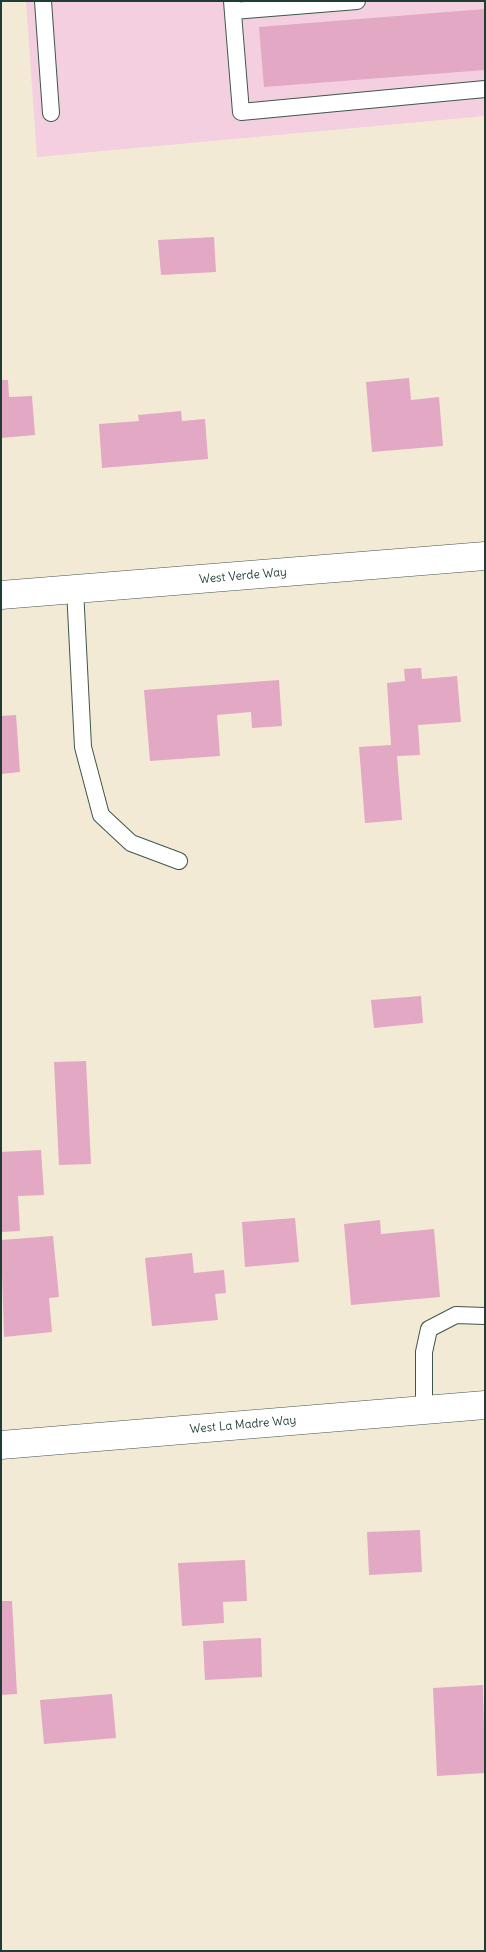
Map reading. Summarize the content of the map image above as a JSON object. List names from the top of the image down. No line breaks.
{"streets":{"street":["West Verde Way","West La Madre Way"]}}
